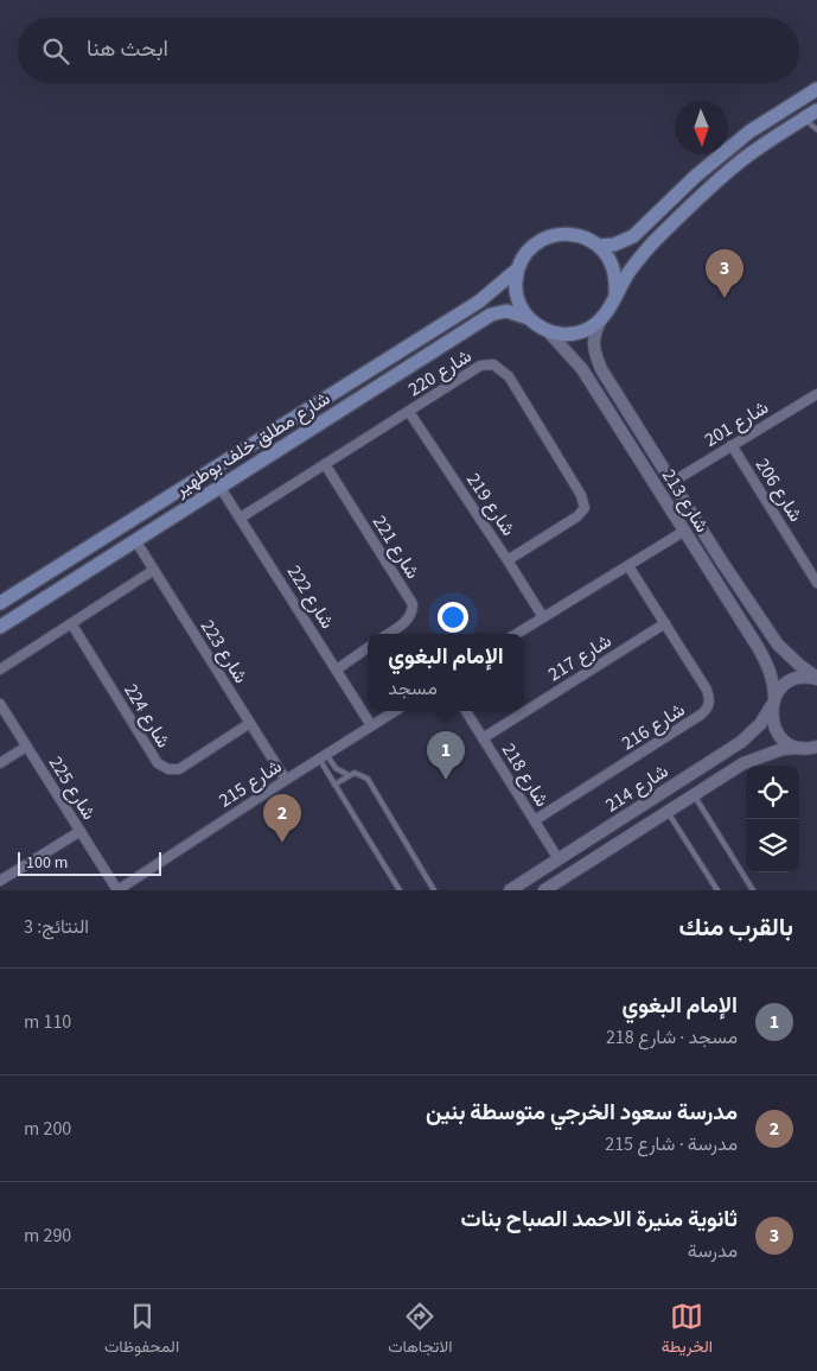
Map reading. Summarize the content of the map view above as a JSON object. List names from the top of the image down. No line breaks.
{"streets":{"main road":["شارع مطلق خلف بوطهير"],"street":["شارع 220","شارع 201","شارع 206","شارع 213","شارع 219","شارع 221","شارع 222","شارع 223","شارع 217","شارع 224","شارع 216","شارع 218","شارع 215","شارع 225","شارع 214"]},"crossings":[["شارع 220","شارع 219"],["شارع 220","شارع 221"],["شارع 220","شارع 222"],["شارع 201","شارع 206"],["شارع 201","شارع 213"],["شارع مطلق خلف بوطهير","شارع 213"],["شارع مطلق خلف بوطهير","شارع 222"],["شارع مطلق خلف بوطهير","شارع 223"],["شارع 213","شارع 214"],["شارع 222","شارع 215"],["شارع 223","شارع 224"],["شارع 223","شارع 215"],["شارع 217","شارع 216"],["شارع 217","شارع 218"],["شارع 216","شارع 218"],["شارع 218","شارع 214"],["شارع 215","شارع 225"]],"scale_bar":"100 m","north":"bottom","page":{"search":"ابحث هنا","pins":["3","1","2"],"popup":["الإمام البغوي","مسجد"],"scale":"100 m","heading":["بالقرب منك","النتائج: 3"],"list":[{"mark":"1","name":"الإمام البغوي","note":"مسجد · شارع 218","value":"110 m"},{"mark":"2","name":"مدرسة سعود الخرجي متوسطة بنين","note":"مدرسة · شارع 215","value":"200 m"},{"mark":"3","name":"ثانوية منيرة الاحمد الصباح بنات","note":"مدرسة","value":"290 m"}],"nav":["الخريطة","الاتجاهات","المحفوظات"]}}
